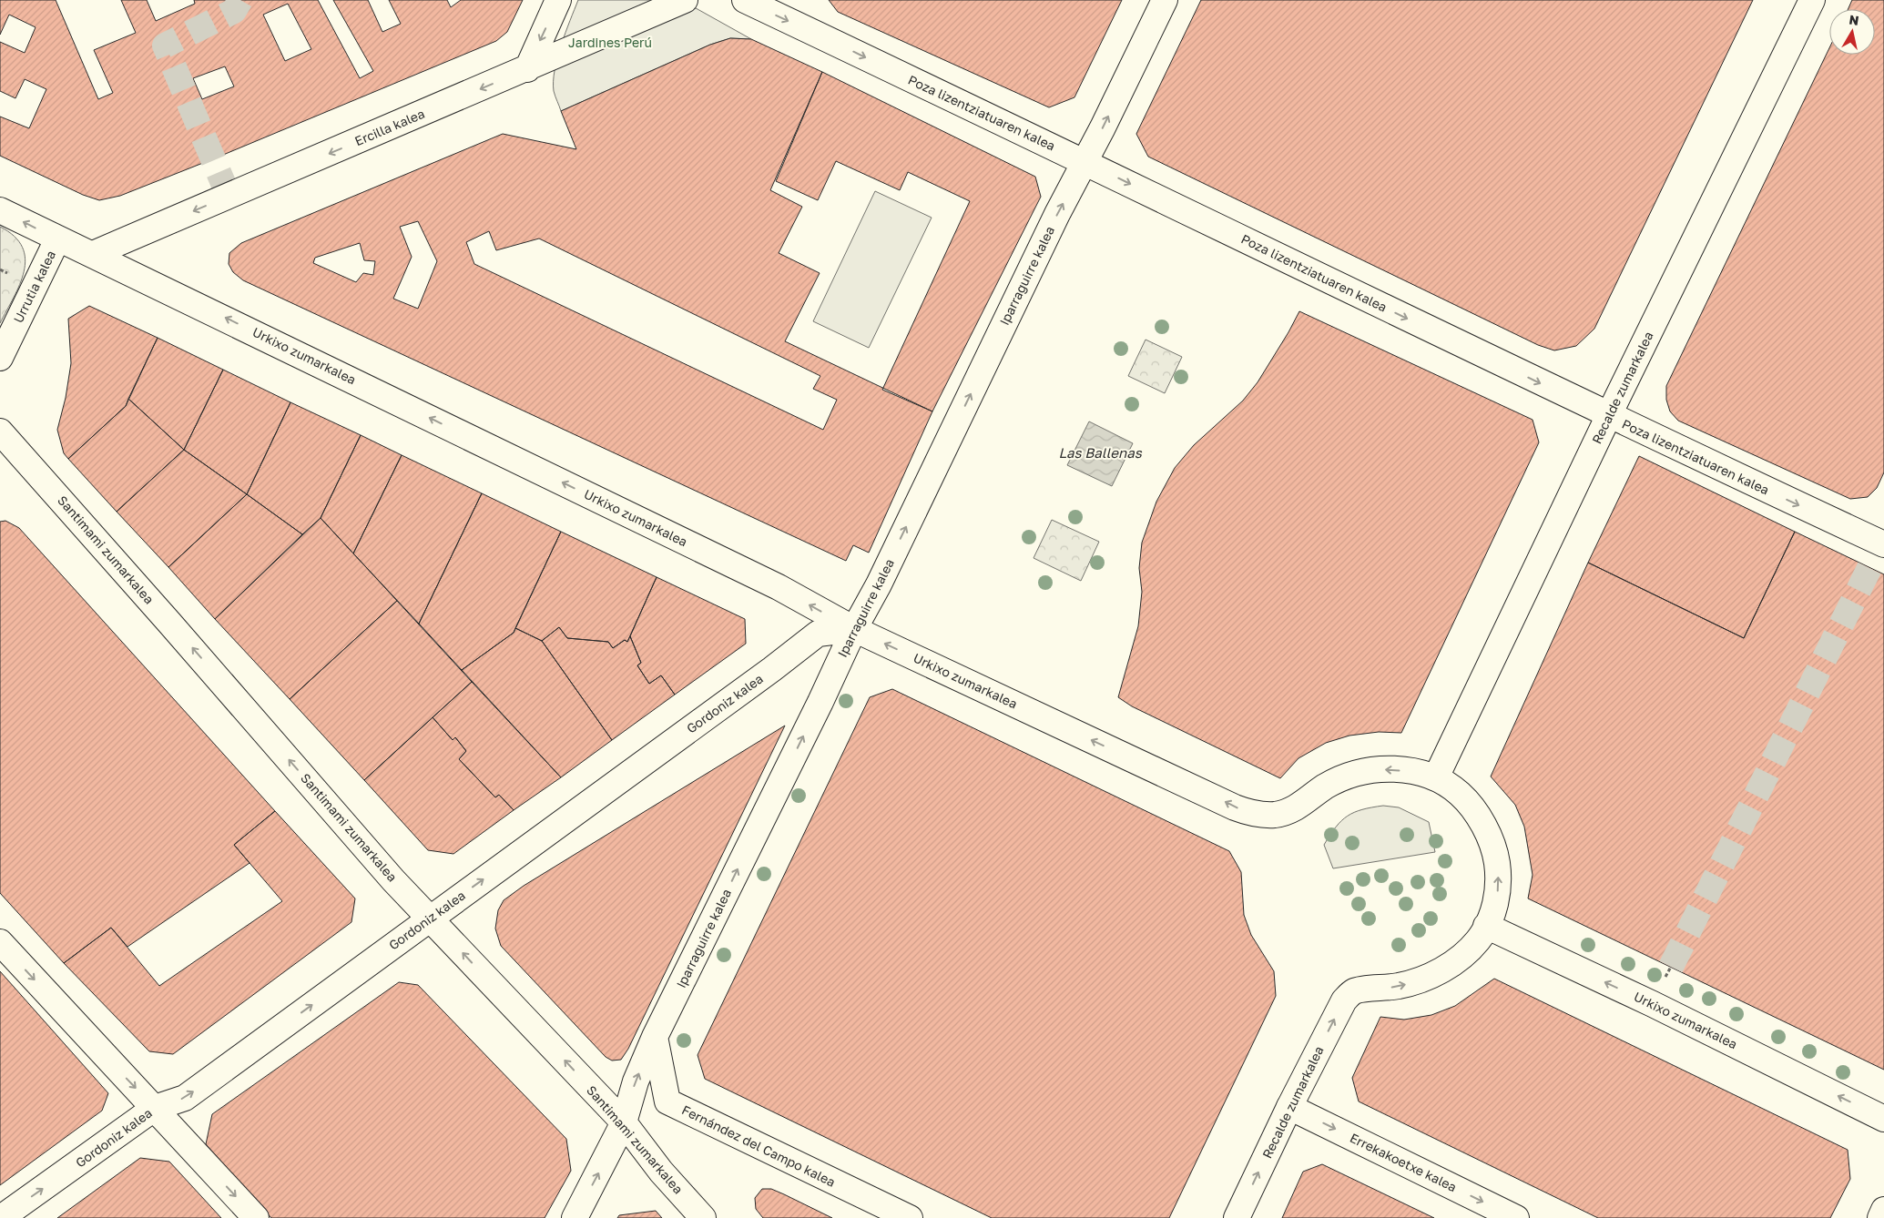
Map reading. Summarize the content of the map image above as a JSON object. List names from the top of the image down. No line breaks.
{"streets":{"street":["Poza lizentziatuaren kalea","Ercilla kalea","Iparraguirre kalea","Urrutia kalea","Urkixo zumarkalea","Recalde zumarkalea","Santimami zumarkalea","Gordoniz kalea","Fernández del Campo kalea","Errekakoetxe kalea"]},"crossings":[["Poza lizentziatuaren kalea","Iparraguirre kalea"],["Poza lizentziatuaren kalea","Recalde zumarkalea"],["Ercilla kalea","Urkixo zumarkalea"],["Iparraguirre kalea","Urkixo zumarkalea"],["Iparraguirre kalea","Santimami zumarkalea"],["Iparraguirre kalea","Gordoniz kalea"],["Iparraguirre kalea","Fernández del Campo kalea"],["Urrutia kalea","Urkixo zumarkalea"],["Urkixo zumarkalea","Recalde zumarkalea"],["Urkixo zumarkalea","Gordoniz kalea"],["Recalde zumarkalea","Errekakoetxe kalea"],["Santimami zumarkalea","Gordoniz kalea"]],"one_way":["Poza lizentziatuaren kalea","Ercilla kalea","Iparraguirre kalea","Urkixo zumarkalea","Santimami zumarkalea","Gordoniz kalea","Errekakoetxe kalea"],"water":["Las Ballenas"],"parks":["Jardines Perú"],"north":"top"}
